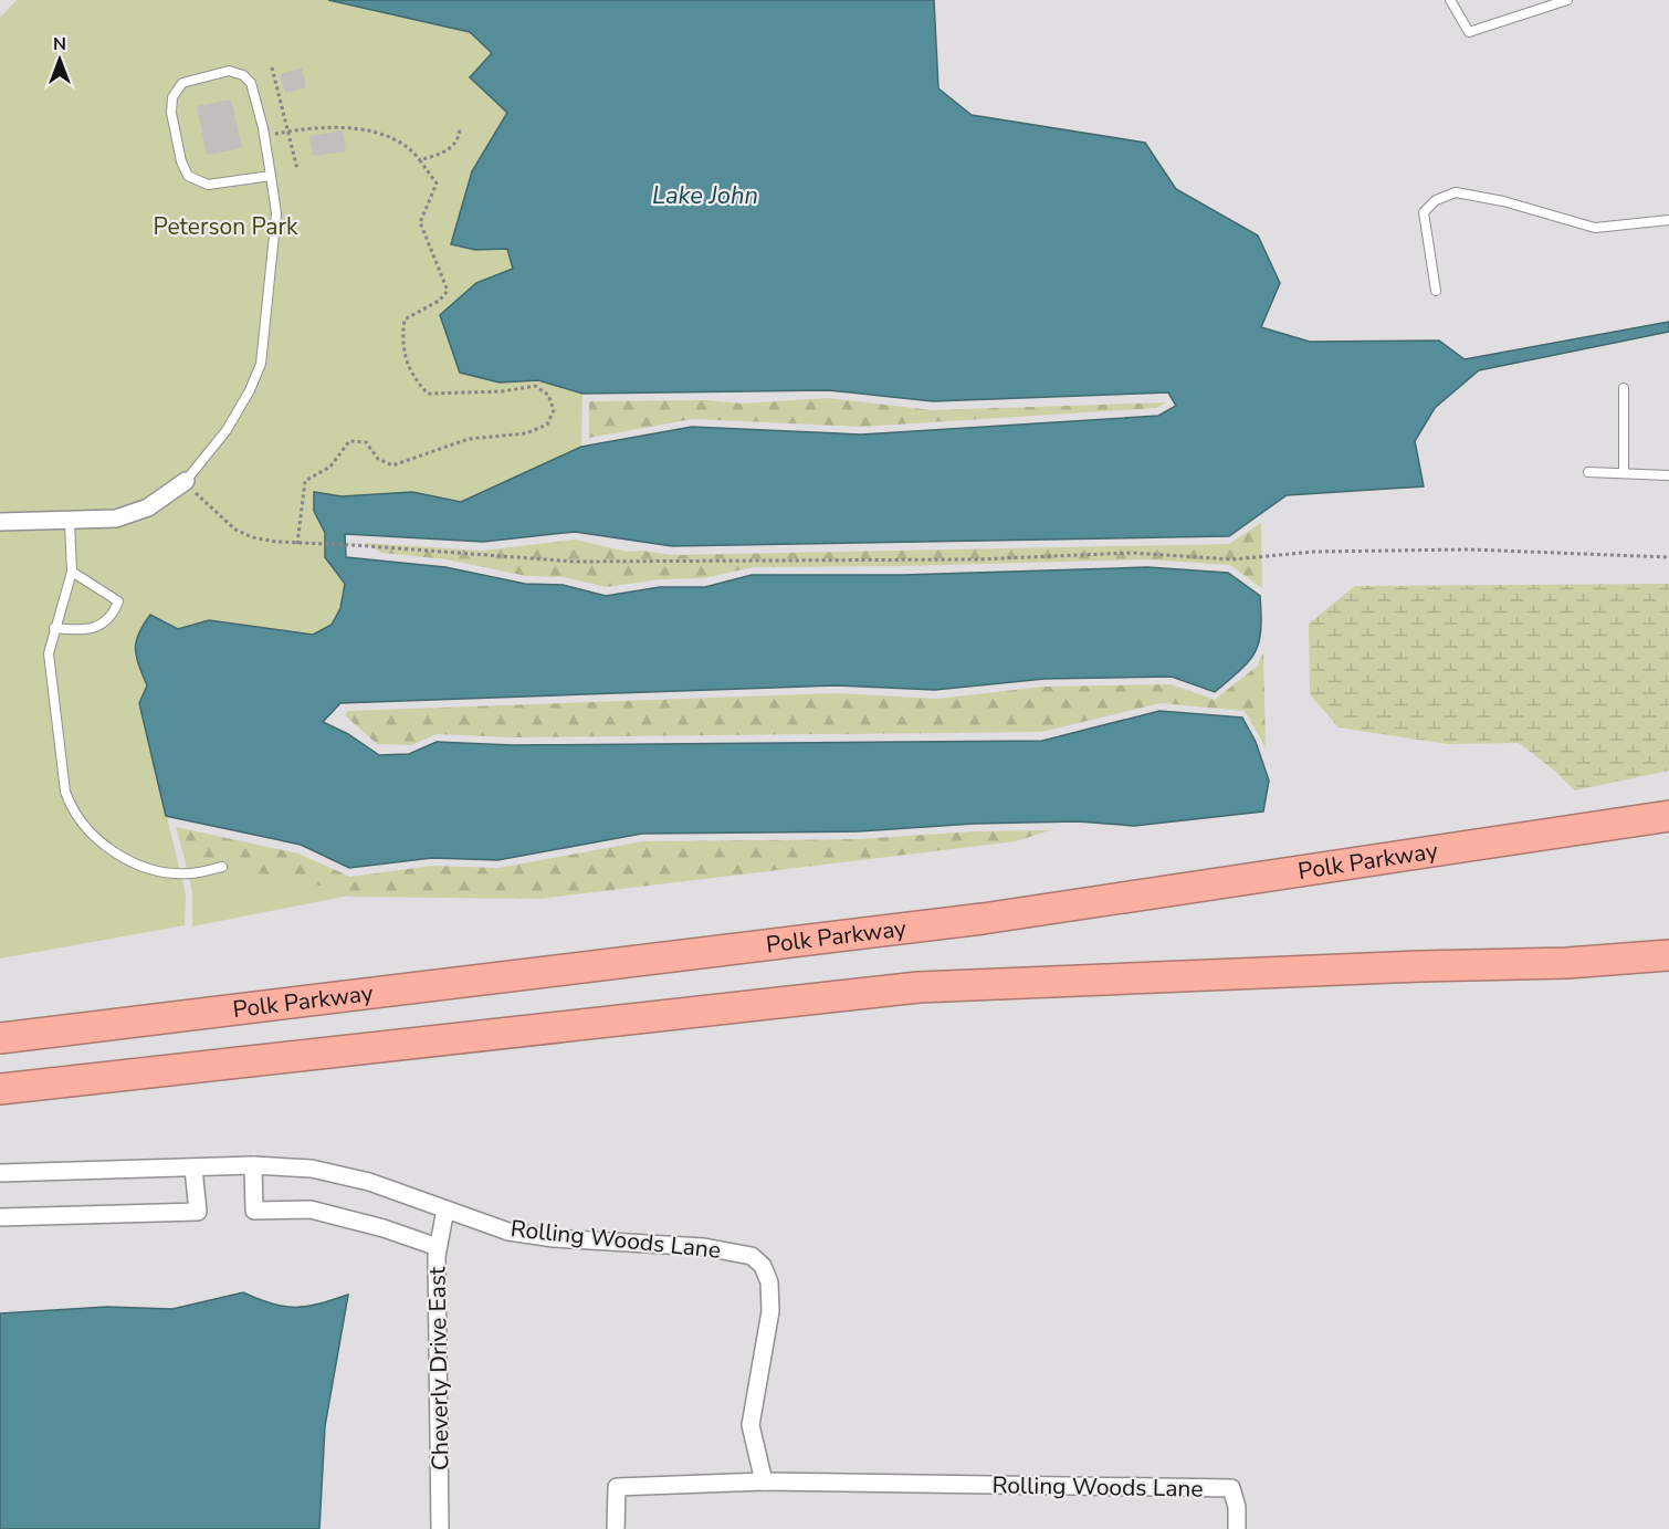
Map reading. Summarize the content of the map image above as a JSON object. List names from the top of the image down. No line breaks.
{"streets":{"highway":["Polk Parkway"],"street":["Rolling Woods Lane","Cheverly Drive East"]},"crossings":[["Rolling Woods Lane","Cheverly Drive East"]],"water":["Lake John"],"parks":["Peterson Park"],"north":"top"}
